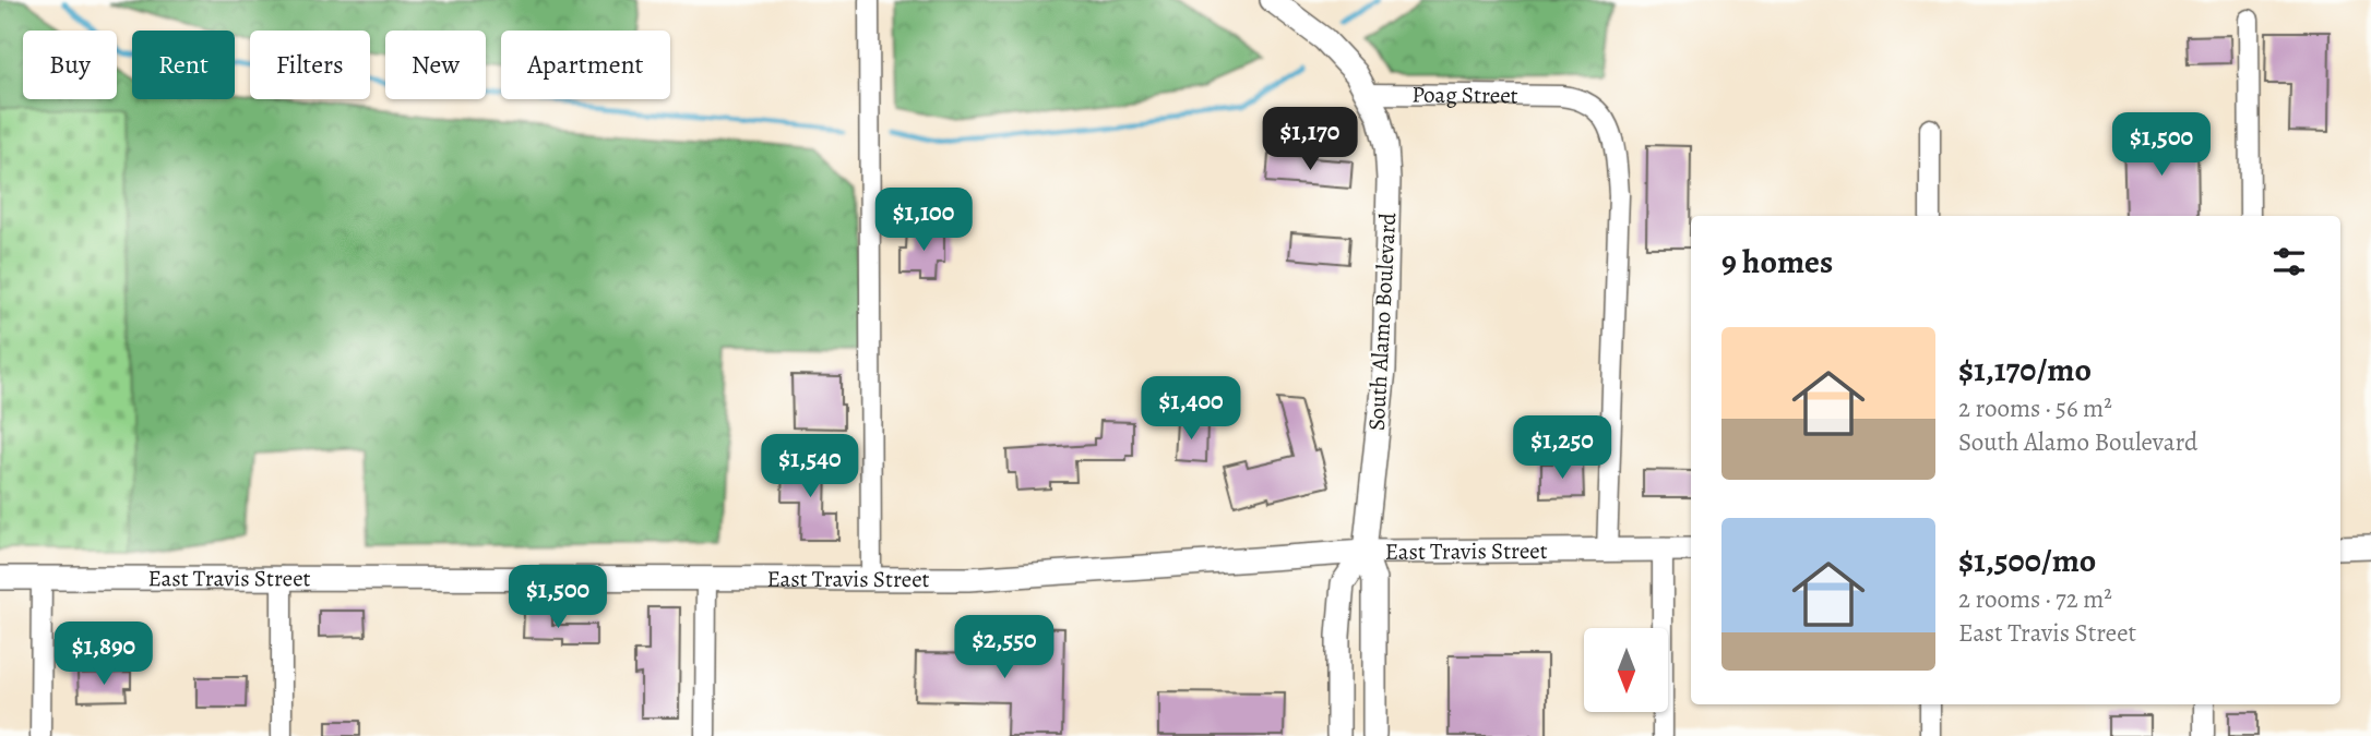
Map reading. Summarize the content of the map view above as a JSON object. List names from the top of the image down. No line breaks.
{"streets":{"street":["Poag Street","South Alamo Boulevard","East Travis Street"]},"crossings":[["Poag Street","South Alamo Boulevard"],["Poag Street","East Travis Street"],["South Alamo Boulevard","East Travis Street"]],"north":"bottom","page":{"chip":["Buy","Rent","Filters","New","Apartment"],"price":["$1,170","$1,500","$1,100","$1,400","$1,250","$1,540","$1,500","$2,550","$1,890"],"heading":"9 homes","list":[{"name":"$1,170/mo","note":"2 rooms · 56 m² · South Alamo Boulevard"},{"name":"$1,500/mo","note":"2 rooms · 72 m² · East Travis Street"}]}}
